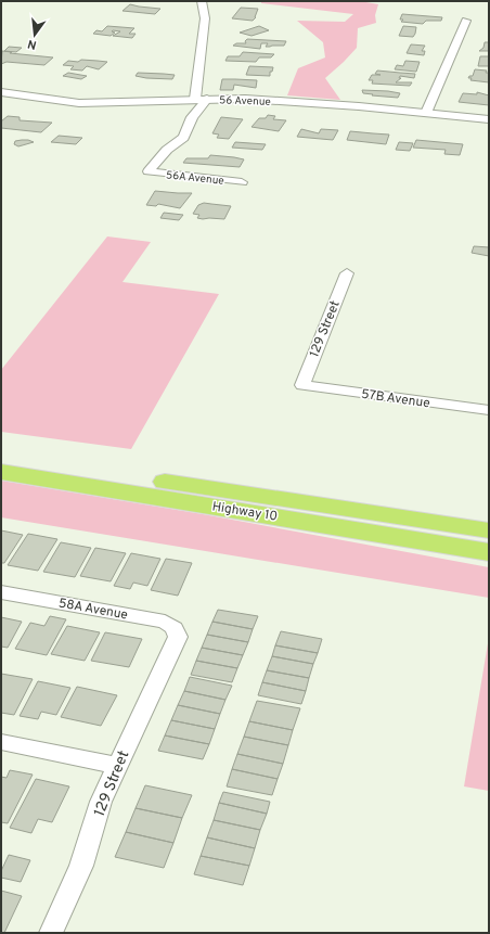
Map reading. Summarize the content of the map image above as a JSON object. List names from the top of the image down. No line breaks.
{"streets":{"highway":["Highway 10"],"street":["56 Avenue","56A Avenue","129 Street","57B Avenue","58A Avenue"]},"crossings":[["56 Avenue","56A Avenue"],["129 Street","57B Avenue"],["129 Street","58A Avenue"]],"north":"bottom"}
